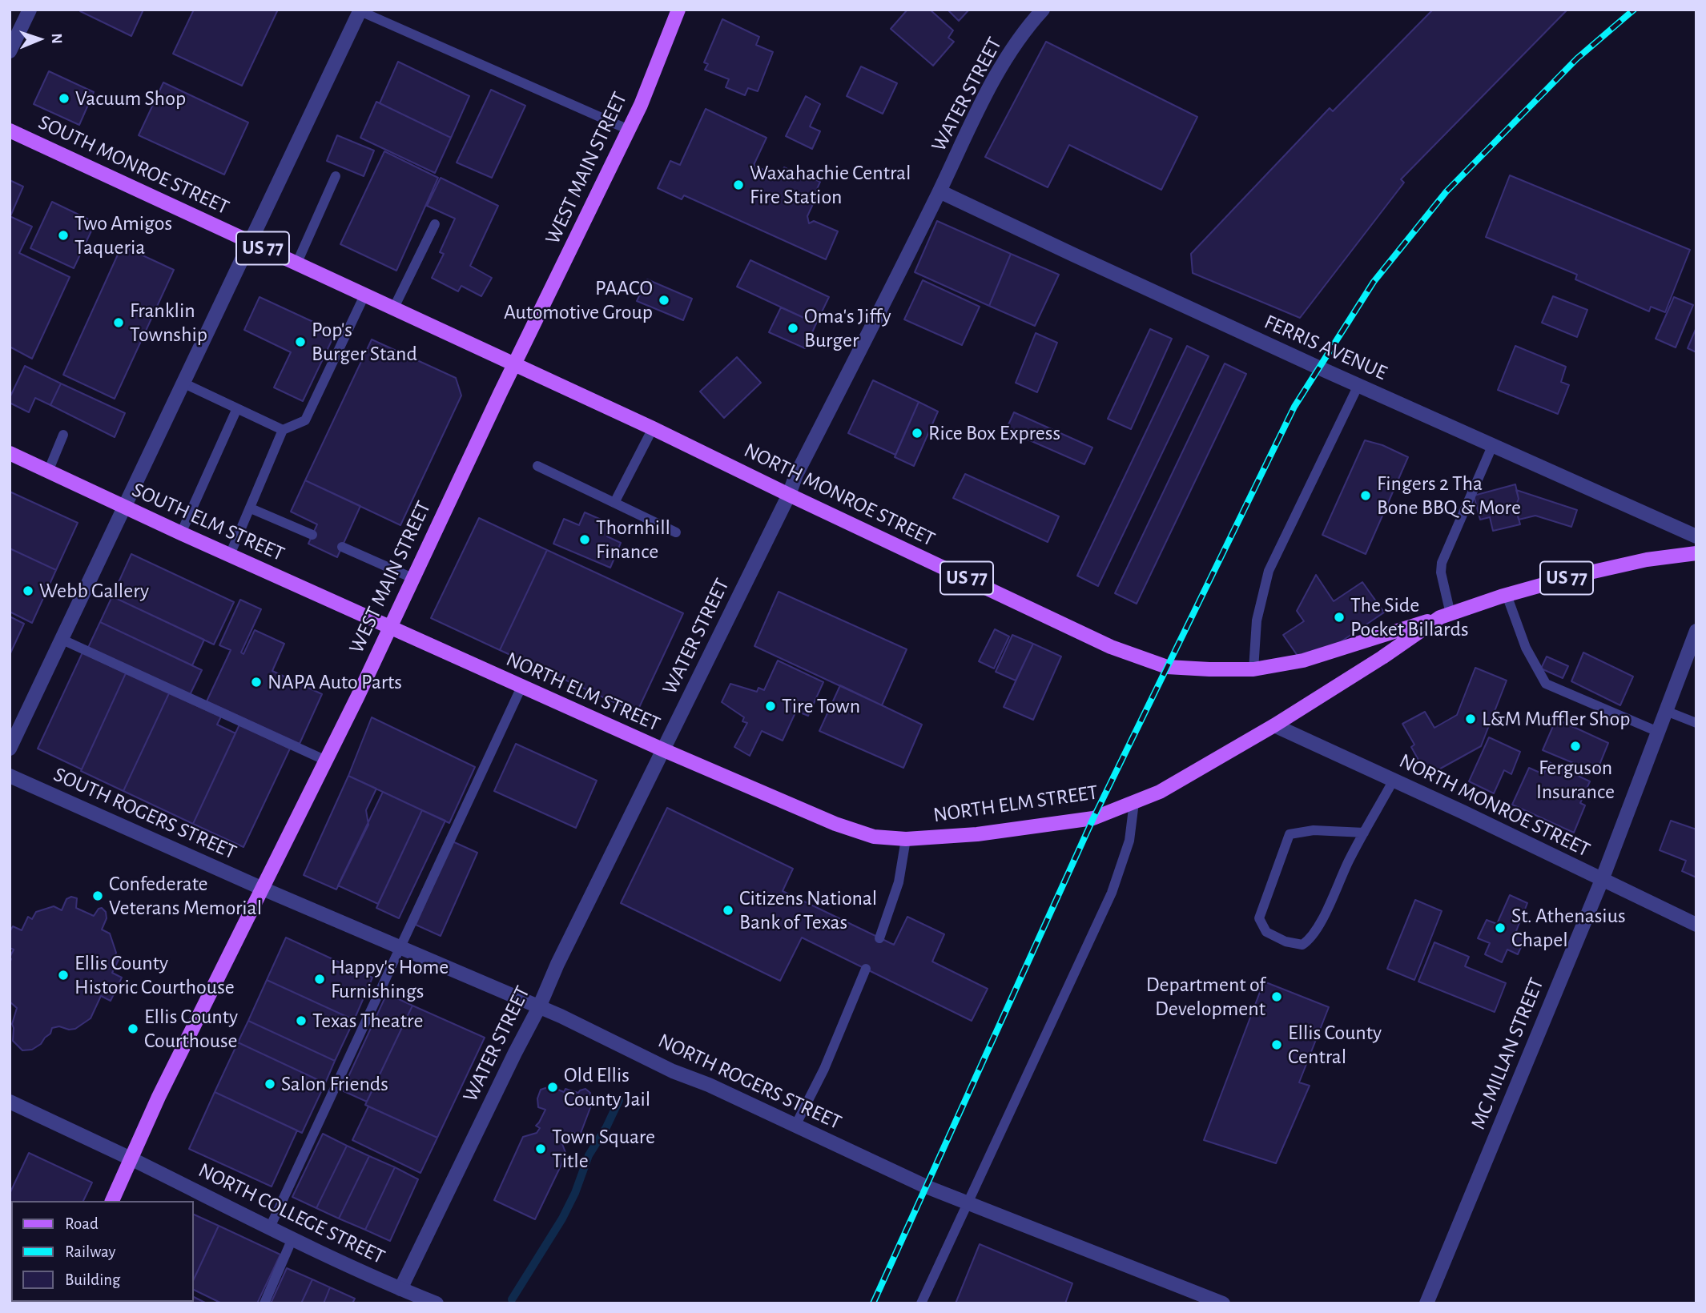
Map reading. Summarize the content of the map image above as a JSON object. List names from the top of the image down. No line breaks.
{"streets":{"main road":["SOUTH MONROE STREET","WEST MAIN STREET","US 77","NORTH MONROE STREET","SOUTH ELM STREET","NORTH ELM STREET"],"street":["WATER STREET","FERRIS AVENUE","SOUTH ROGERS STREET","MC MILLAN STREET","NORTH ROGERS STREET","NORTH COLLEGE STREET"]},"crossings":[["WATER STREET","FERRIS AVENUE"],["WATER STREET","NORTH MONROE STREET"],["WATER STREET","NORTH ELM STREET"],["WATER STREET","NORTH ROGERS STREET"],["WATER STREET","NORTH COLLEGE STREET"],["SOUTH MONROE STREET","WEST MAIN STREET"],["SOUTH MONROE STREET","NORTH MONROE STREET"],["WEST MAIN STREET","NORTH MONROE STREET"],["WEST MAIN STREET","SOUTH ELM STREET"],["WEST MAIN STREET","NORTH ELM STREET"],["WEST MAIN STREET","SOUTH ROGERS STREET"],["WEST MAIN STREET","NORTH ROGERS STREET"],["WEST MAIN STREET","NORTH COLLEGE STREET"],["NORTH MONROE STREET","NORTH ELM STREET"],["NORTH MONROE STREET","MC MILLAN STREET"],["SOUTH ELM STREET","NORTH ELM STREET"],["SOUTH ROGERS STREET","NORTH ROGERS STREET"]],"places":["Vacuum Shop","Waxahachie Central Fire Station","Two Amigos Taqueria","PAACO Automotive Group","Franklin Township","Oma's Jiffy Burger","Pop's Burger Stand","Rice Box Express","Fingers 2 Tha Bone BBQ & More","Thornhill Finance","Webb Gallery","The Side Pocket Billards","NAPA Auto Parts","Tire Town","L&M Muffler Shop","Ferguson Insurance","Confederate Veterans Memorial","Citizens National Bank of Texas","St. Athenasius Chapel","Ellis County Historic Courthouse","Happy's Home Furnishings","Department of Development","Texas Theatre","Ellis County Courthouse","Ellis County Central","Salon Friends","Old Ellis County Jail","Town Square Title"],"legend":["Road","Railway","Building"],"north":"right"}
